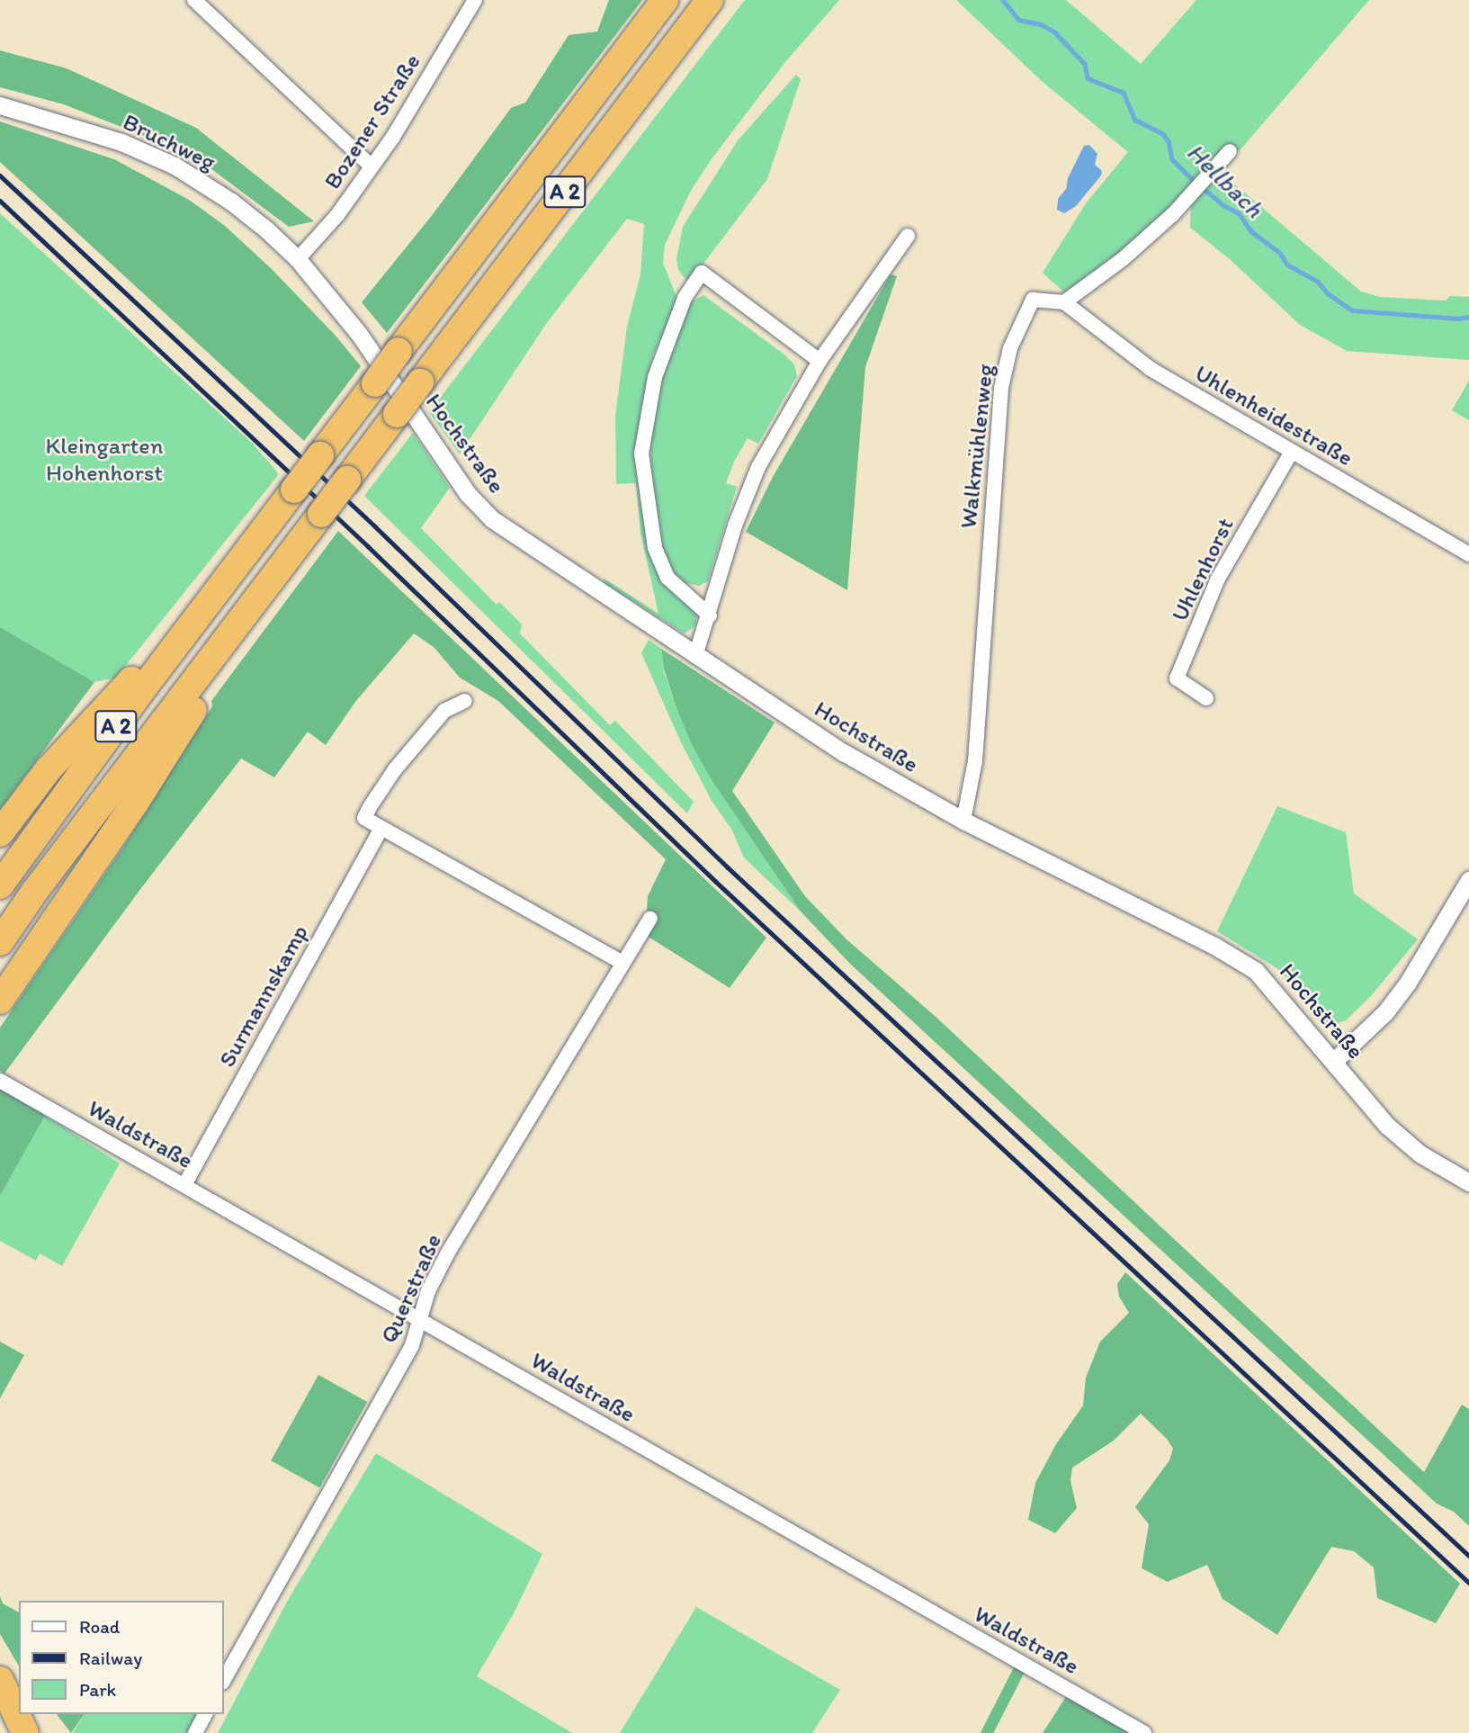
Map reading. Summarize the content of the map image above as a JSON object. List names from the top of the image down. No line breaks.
{"streets":{"highway":["A 2"],"street":["Bozener Straße","Bruchweg","Uhlenheidestraße","Hochstraße","Walkmühlenweg","Uhlenhorst","Surmannskamp","Waldstraße","Querstraße"]},"crossings":[["Bozener Straße","Bruchweg"],["Bozener Straße","Hochstraße"],["Bruchweg","Hochstraße"],["Uhlenheidestraße","Walkmühlenweg"],["Uhlenheidestraße","Uhlenhorst"],["Hochstraße","Walkmühlenweg"],["Surmannskamp","Waldstraße"],["Waldstraße","Querstraße"]],"water":["Hellbach"],"parks":["Kleingarten Hohenhorst"],"legend":["Road","Railway","Park"]}
